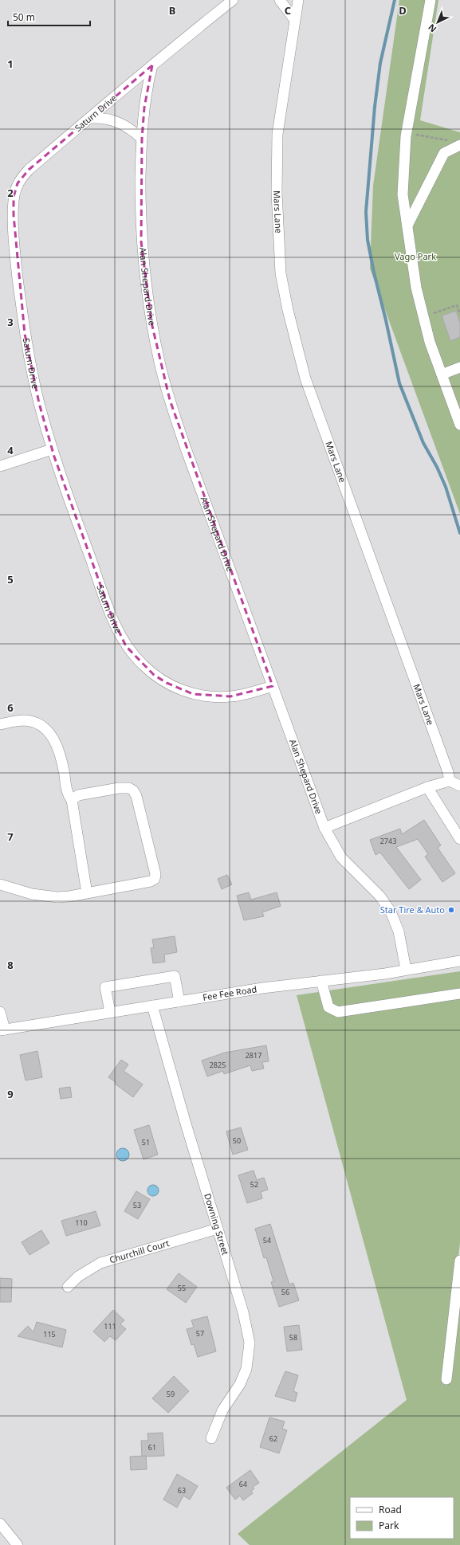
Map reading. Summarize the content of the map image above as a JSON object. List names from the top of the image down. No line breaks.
{"streets":{"street":["Saturn Drive","Mars Lane","Alan Shepard Drive","Fee Fee Road","Downing Street","Churchill Court"]},"crossings":[["Saturn Drive","Alan Shepard Drive"],["Alan Shepard Drive","Fee Fee Road"],["Fee Fee Road","Downing Street"],["Downing Street","Churchill Court"]],"parks":["Vago Park"],"places":["Star Tire & Auto"],"house_numbers":["2743","2817","2825","50","51","52","53","110","54","55","56","111","57","115","58","59","62","61","64","63"],"legend":["Road","Park"],"scale_bar":"50 m","north":"bottom left","grid":{"columns":["B","C","D"],"rows":["1","2","3","4","5","6","7","8","9"]}}
